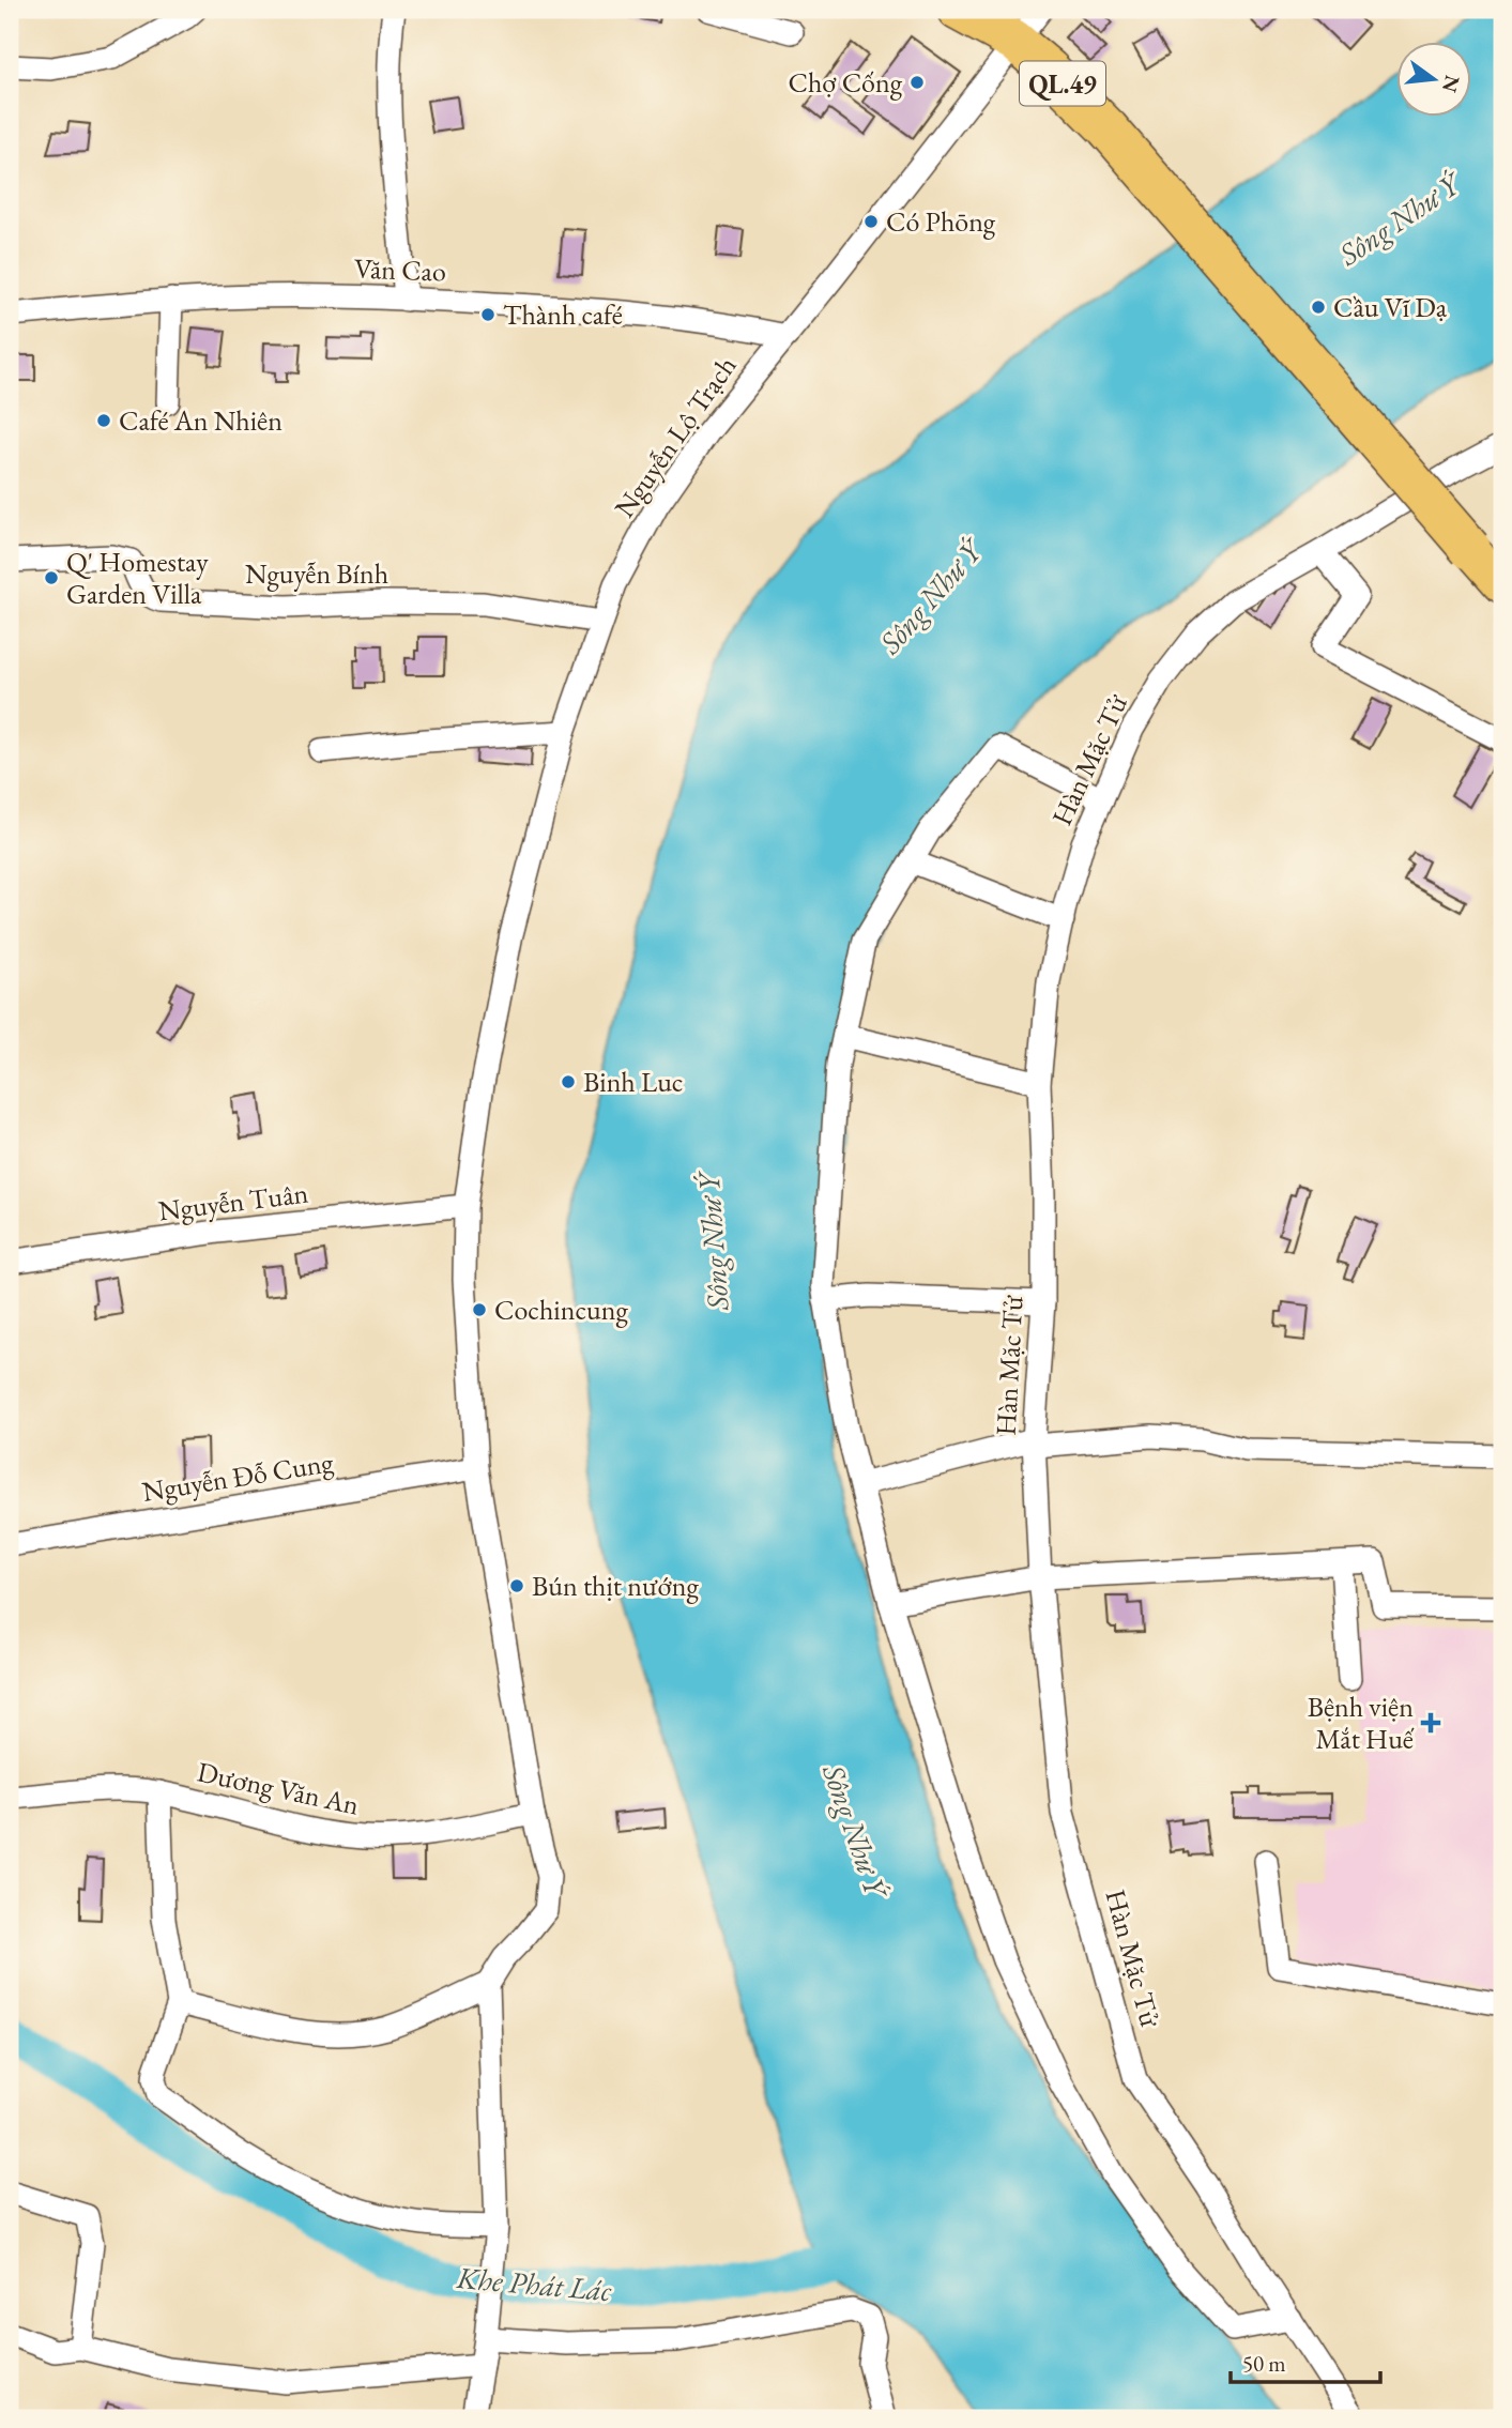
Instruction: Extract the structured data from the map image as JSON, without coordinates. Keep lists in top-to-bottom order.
{
  "streets": {
    "highway": ["QL.49"],
    "street": [
      "Văn Cao",
      "Nguyễn Lộ Trạch",
      "Nguyễn Bính",
      "Hàn Mặc Tử",
      "Nguyễn Tuân",
      "Nguyễn Đỗ Cung",
      "Dương Văn An"
    ]
  },
  "crossings": [
    ["QL.49", "Nguyễn Lộ Trạch"],
    ["Văn Cao", "Nguyễn Lộ Trạch"],
    ["Nguyễn Lộ Trạch", "Nguyễn Bính"],
    ["Nguyễn Lộ Trạch", "Nguyễn Tuân"],
    ["Nguyễn Lộ Trạch", "Nguyễn Đỗ Cung"],
    ["Nguyễn Lộ Trạch", "Dương Văn An"]
  ],
  "water": ["Sông Như Ý", "Khe Phát Lác"],
  "places": {
    "other": [
      "Chợ Cống",
      "Có Phōng",
      "Cầu Vĩ Dạ",
      "Thành café",
      "Café An Nhiên",
      "Q' Homestay Garden Villa",
      "Binh Luc",
      "Cochincung",
      "Bún thịt nướng"
    ],
    "health": ["Bệnh viện Mắt Huế"]
  },
  "scale_bar": "50 m",
  "north": "right"
}
